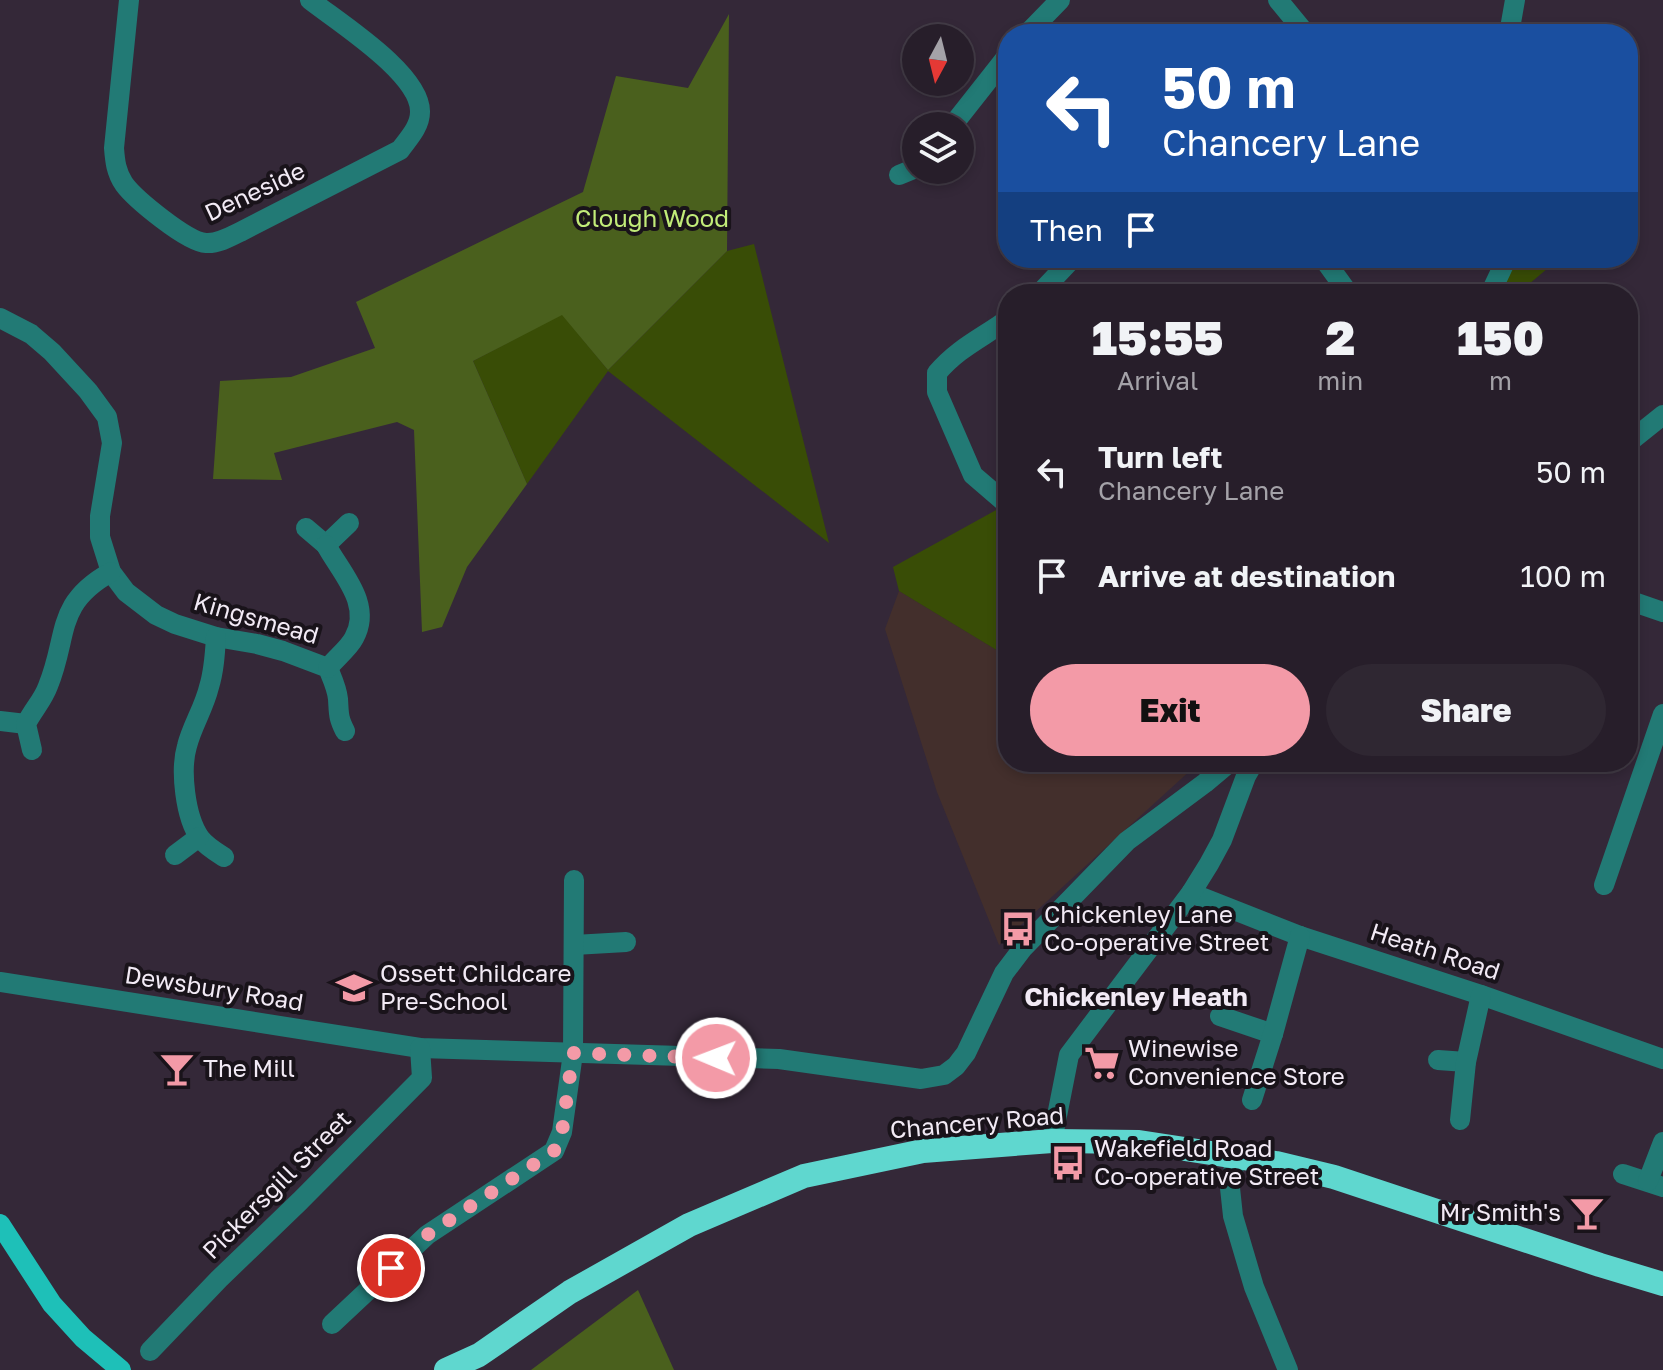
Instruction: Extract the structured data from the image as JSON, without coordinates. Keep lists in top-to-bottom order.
{
  "streets": {
    "highway": ["Chancery Road"],
    "street": [
      "Deneside",
      "Kingsmead",
      "Heath Road",
      "Dewsbury Road",
      "Pickersgill Street"
    ]
  },
  "crossings": [
    ["Dewsbury Road", "Pickersgill Street"]
  ],
  "districts": ["Chickenley Heath"],
  "parks": ["Clough Wood"],
  "places": {
    "bus stop": ["Chickenley Lane Co-operative Street", "Wakefield Road Co-operative Street"],
    "school or university": ["Ossett Childcare Pre-School"],
    "supermarket": ["Winewise Convenience Store"],
    "bar": ["The Mill", "Mr Smith's"]
  },
  "north": "bottom",
  "page": {
    "turn": ["50 m", "Chancery Lane"],
    "then": "Then",
    "eta": [
      "15:55",
      "Arrival",
      "2",
      "min",
      "150",
      "m"
    ],
    "list": [
      {
        "name": "Turn left",
        "note": "Chancery Lane",
        "value": "50 m"
      },
      {
        "name": "Arrive at destination",
        "value": "100 m"
      }
    ],
    "buttons": ["Exit", "Share"]
  }
}
